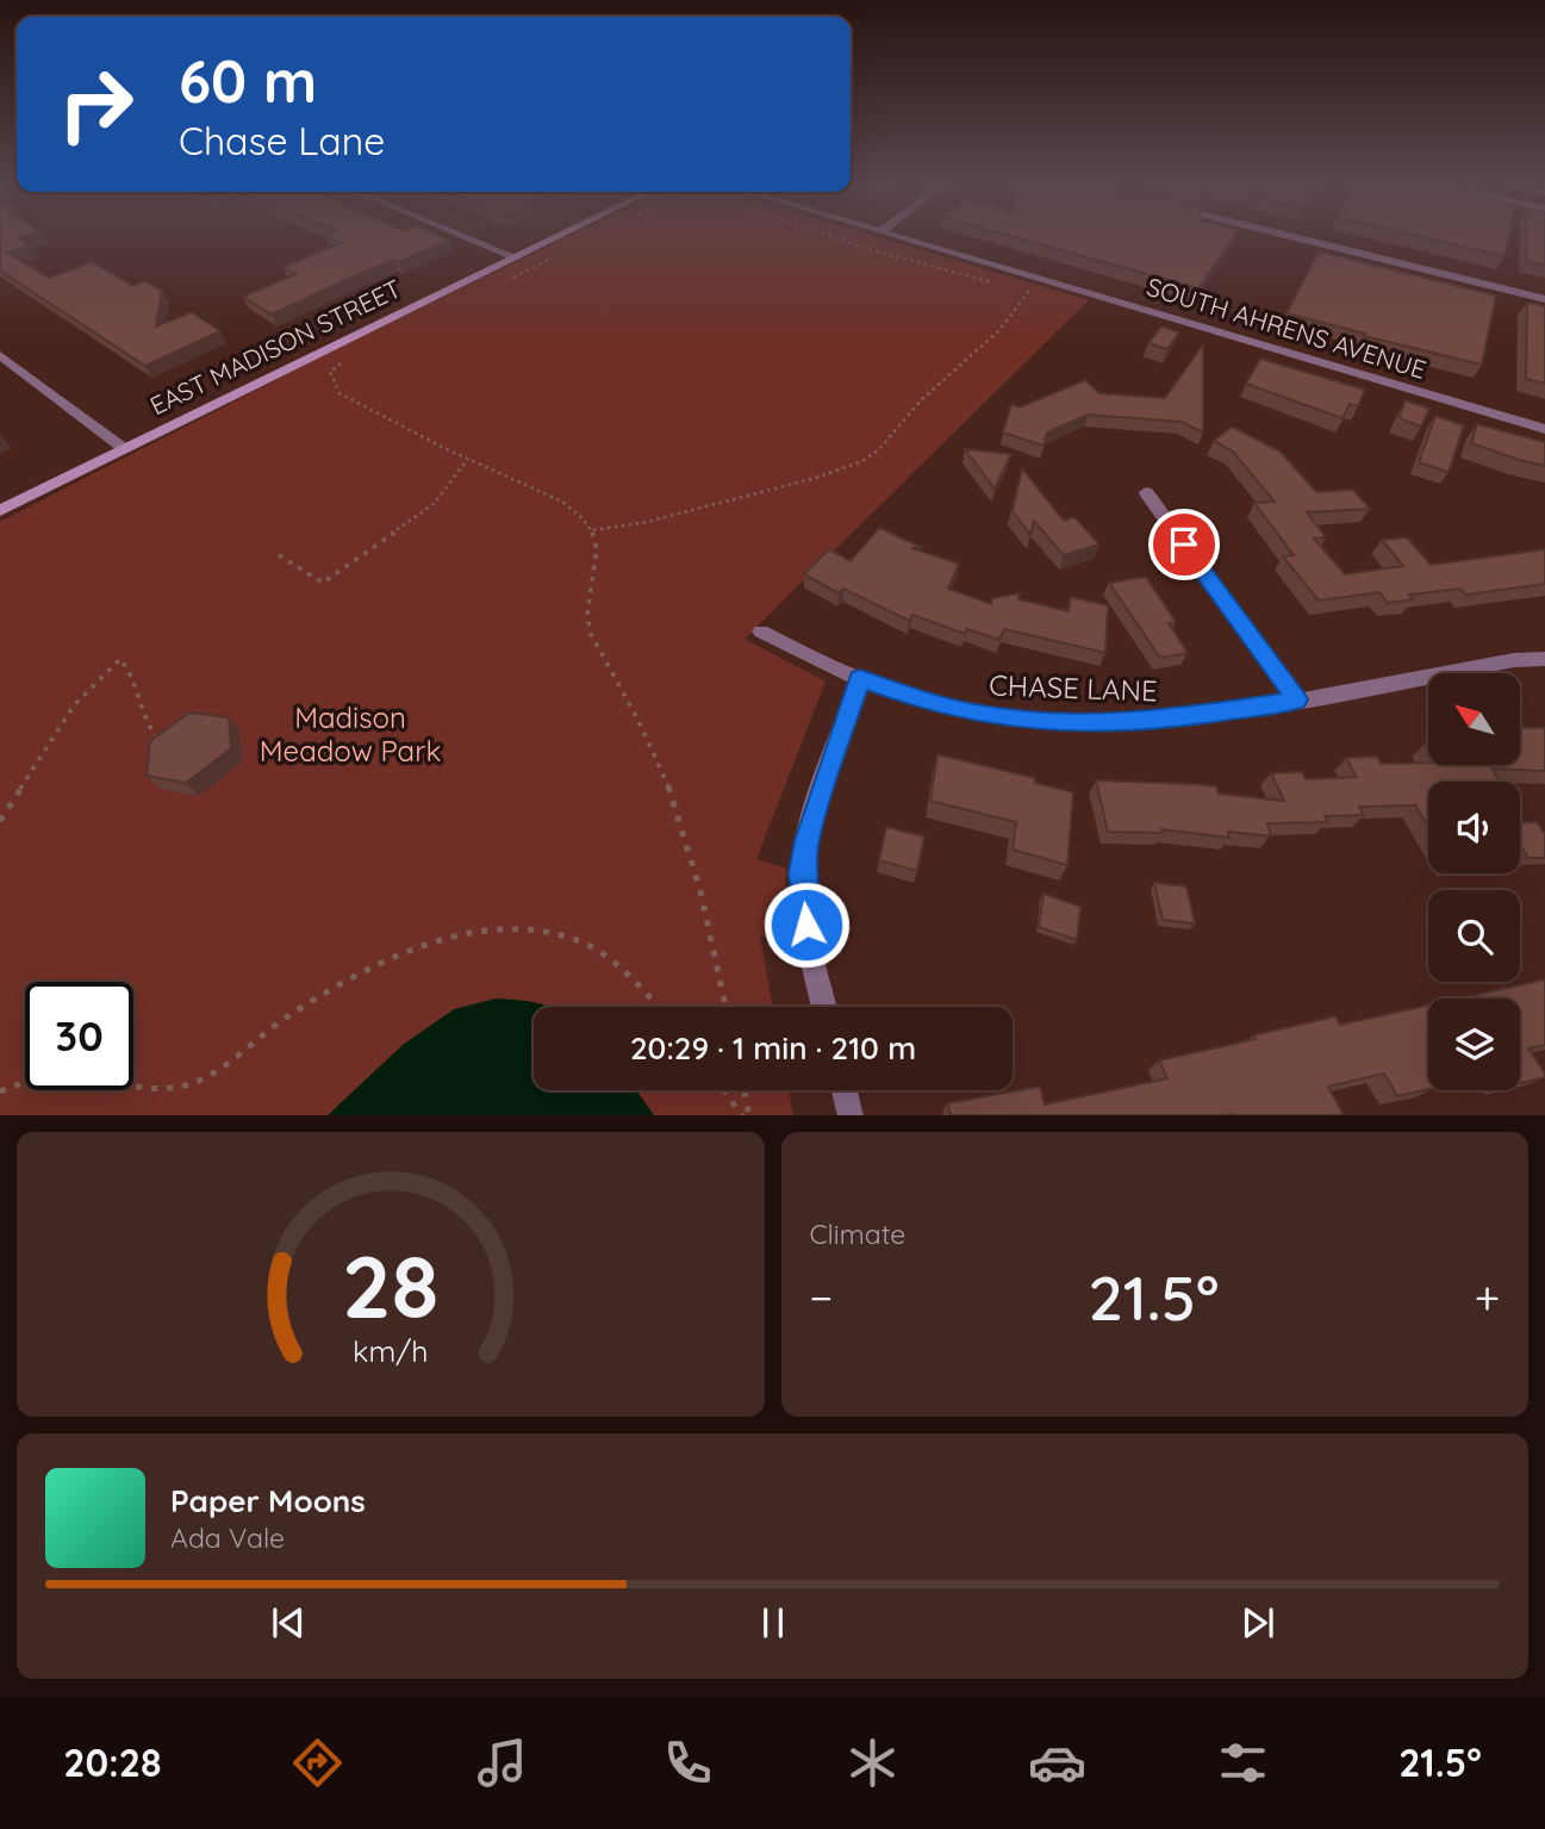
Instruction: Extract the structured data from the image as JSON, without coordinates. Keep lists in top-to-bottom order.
{
  "streets": {
    "street": ["SOUTH AHRENS AVENUE", "EAST MADISON STREET", "CHASE LANE"]
  },
  "parks": ["Madison Meadow Park"],
  "north": "top left",
  "page": {
    "turn": ["60 m", "Chase Lane"],
    "limit": "30",
    "trip": "20:29 · 1 min · 210 m",
    "tile": "Climate",
    "heat": ["−", "21.5°", "+"],
    "song": ["Paper Moons", "Ada Vale"],
    "tabs": ["20:28", "21.5°"],
    "gauge": ["28", "km/h"]
  }
}
